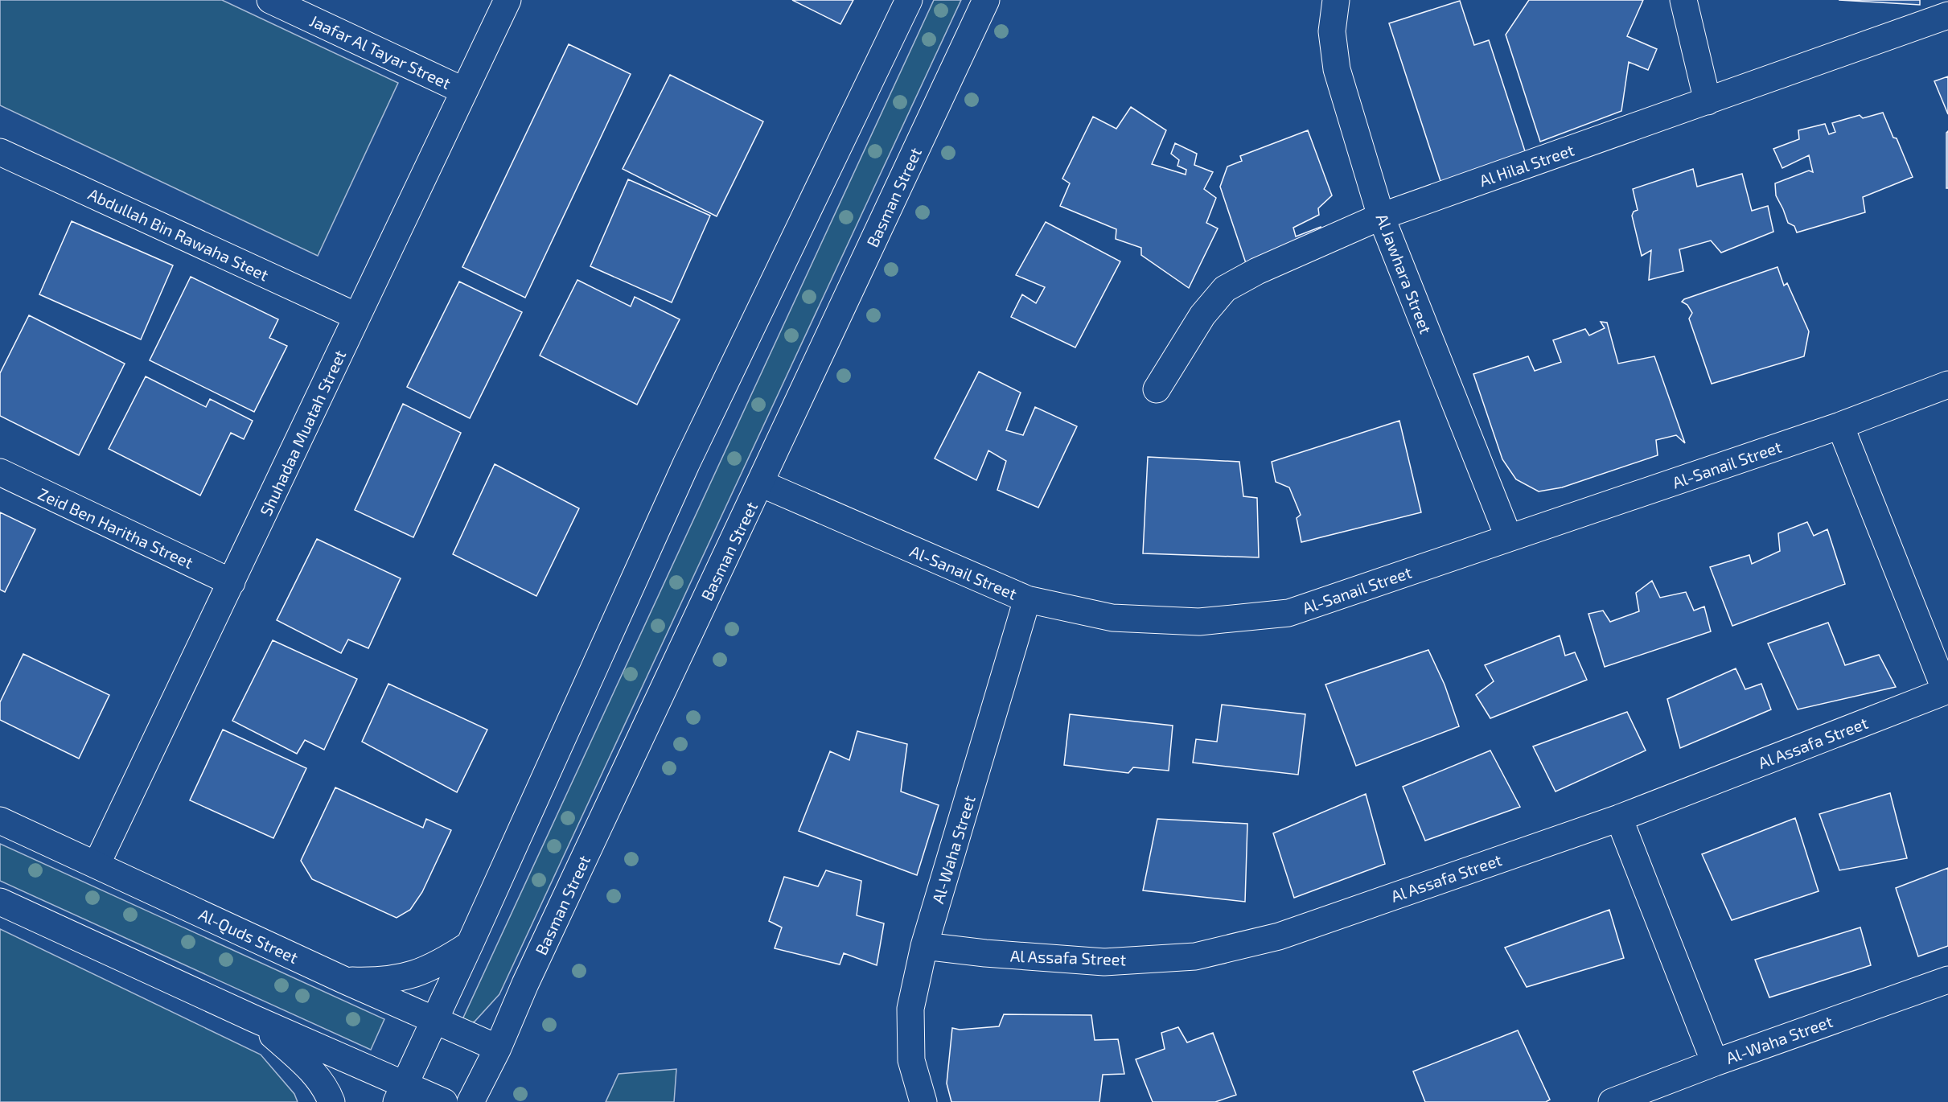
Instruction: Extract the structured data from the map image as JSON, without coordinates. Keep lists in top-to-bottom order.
{
  "streets": {
    "street": [
      "Jaafar Al Tayar Street",
      "Al Hilal Street",
      "Basman Street",
      "Abdullah Bin Rawaha Steet",
      "Al Jawhara Street",
      "Shuhadaa Muatah Street",
      "Al-Sanail Street",
      "Zeid Ben Haritha Street",
      "Al Assafa Street",
      "Al-Waha Street",
      "Al-Quds Street"
    ]
  },
  "crossings": [
    ["Jaafar Al Tayar Street", "Shuhadaa Muatah Street"],
    ["Al Hilal Street", "Al Jawhara Street"],
    ["Basman Street", "Al-Sanail Street"],
    ["Basman Street", "Al-Quds Street"],
    ["Abdullah Bin Rawaha Steet", "Shuhadaa Muatah Street"],
    ["Al Jawhara Street", "Al-Sanail Street"],
    ["Shuhadaa Muatah Street", "Zeid Ben Haritha Street"],
    ["Shuhadaa Muatah Street", "Al-Quds Street"],
    ["Al-Sanail Street", "Al-Waha Street"],
    ["Al Assafa Street", "Al-Waha Street"]
  ]
}
